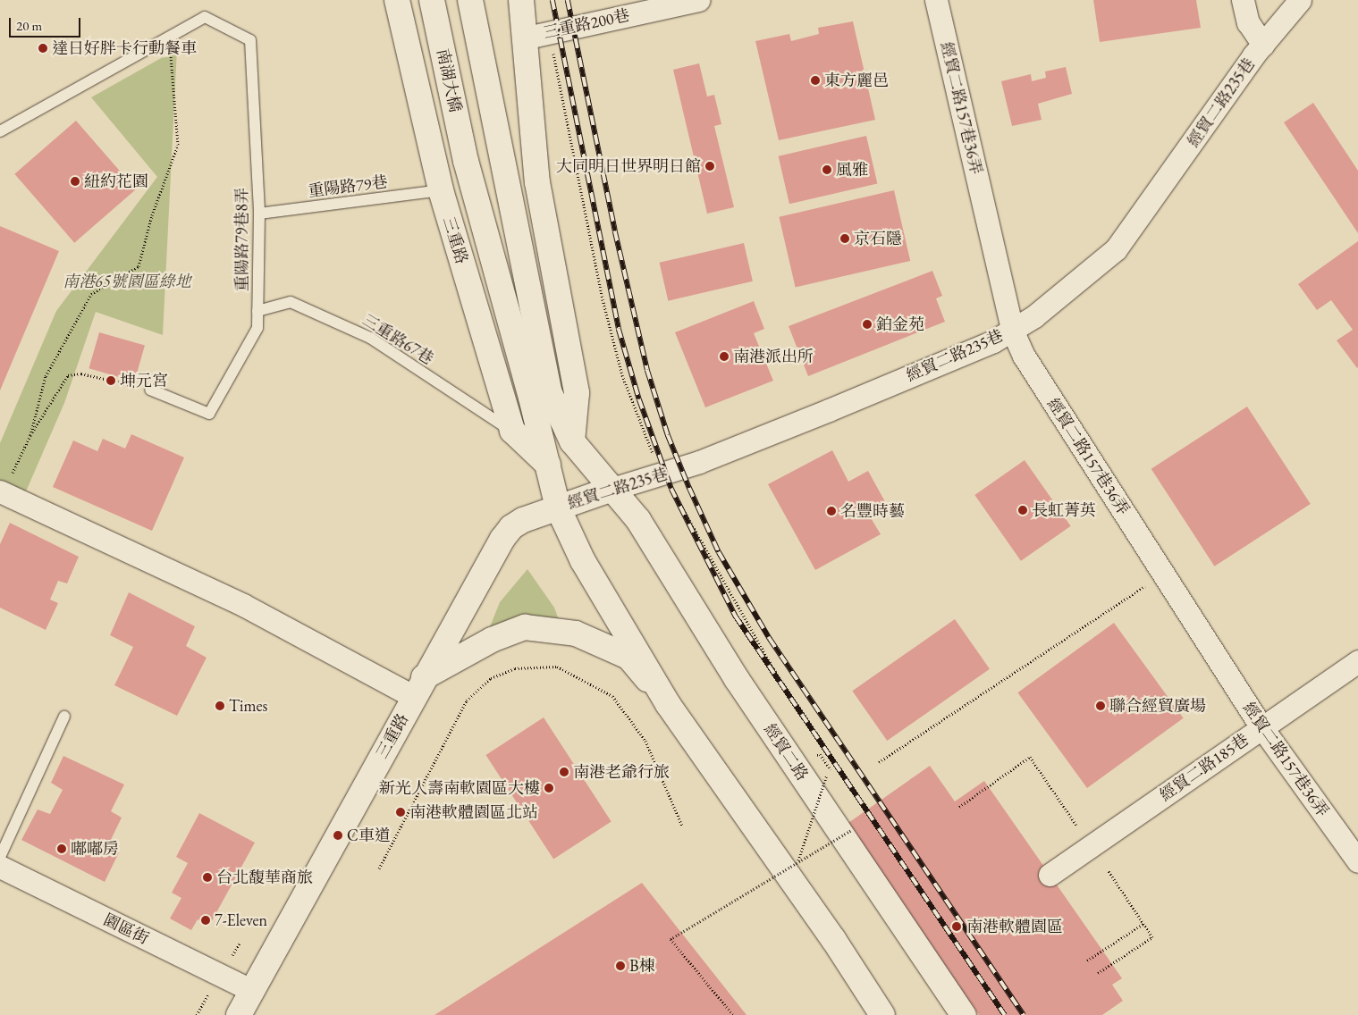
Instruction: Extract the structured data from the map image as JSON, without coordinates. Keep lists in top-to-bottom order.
{
  "streets": {
    "main road": [
      "南湖大橋",
      "經貿二路235巷",
      "三重路",
      "經貿二路"
    ],
    "street": [
      "三重路200巷",
      "經貿二路157巷36弄",
      "經貿二路185巷",
      "園區街"
    ],
    "lane": ["重陽路79巷", "重陽路79巷8弄", "三重路67巷"]
  },
  "crossings": [
    ["南湖大橋", "經貿二路235巷"],
    ["南湖大橋", "三重路"],
    ["經貿二路235巷", "經貿二路157巷36弄"],
    ["經貿二路235巷", "三重路"],
    ["經貿二路235巷", "經貿二路"],
    ["經貿二路157巷36弄", "經貿二路185巷"],
    ["重陽路79巷", "重陽路79巷8弄"],
    ["重陽路79巷", "三重路"],
    ["重陽路79巷8弄", "三重路67巷"],
    ["三重路", "三重路67巷"],
    ["三重路", "園區街"]
  ],
  "parks": ["南港65號園區綠地"],
  "places": [
    "達日好胖卡行動餐車",
    "東方麗邑",
    "大同明日世界明日館",
    "風雅",
    "紐約花園",
    "京石隱",
    "鉑金苑",
    "南港派出所",
    "坤元宮",
    "長虹菁英",
    "名豐時藝",
    "Times",
    "聯合經貿廣場",
    "南港老爺行旅",
    "新光人壽南軟園區大樓",
    "南港軟體園區北站",
    "C車道",
    "嘟嘟房",
    "台北馥華商旅",
    "7-Eleven",
    "南港軟體園區",
    "B棟"
  ],
  "scale_bar": "20 m"
}
